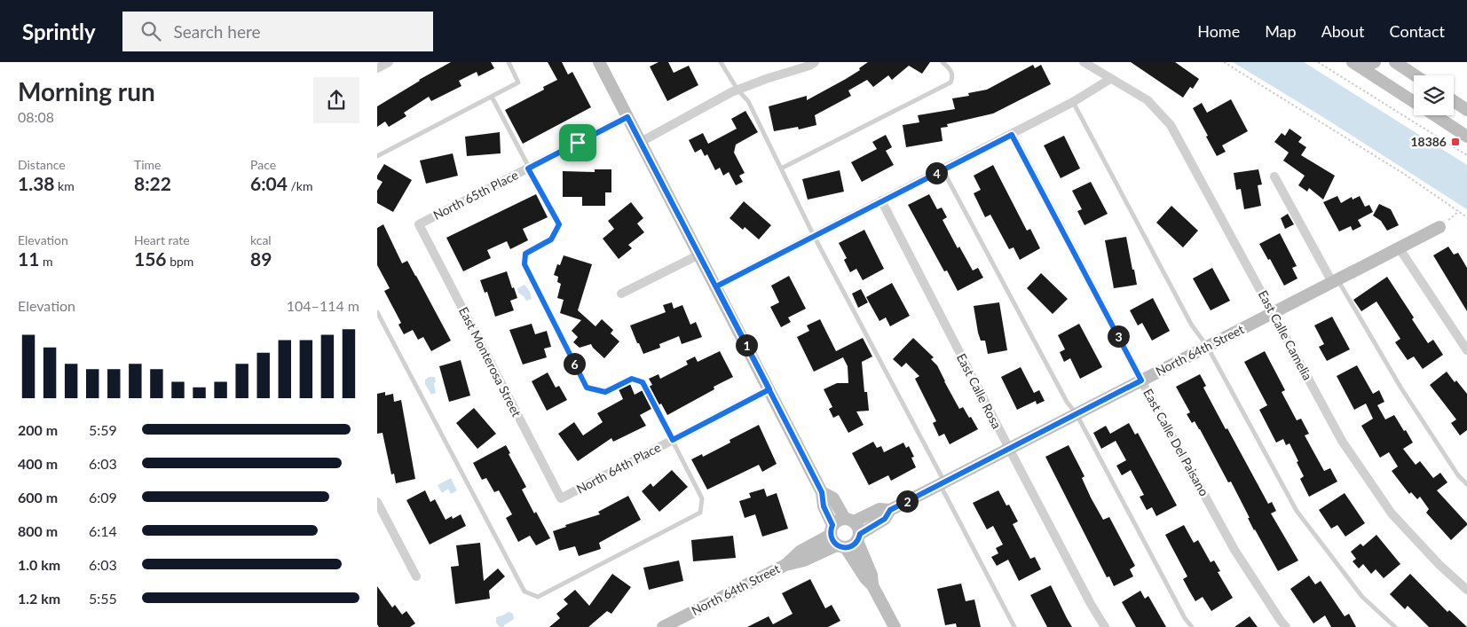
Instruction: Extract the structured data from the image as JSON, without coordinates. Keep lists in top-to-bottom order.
{
  "streets": {
    "street": [
      "North 65th Place",
      "East Calle Camelia",
      "North 64th Street",
      "East Monterosa Street",
      "East Calle Rosa",
      "East Calle Del Paisano",
      "North 64th Place"
    ]
  },
  "crossings": [
    ["North 65th Place", "East Monterosa Street"],
    ["East Calle Camelia", "North 64th Street"],
    ["North 64th Street", "East Calle Rosa"],
    ["North 64th Street", "East Calle Del Paisano"],
    ["East Monterosa Street", "North 64th Place"]
  ],
  "places": {
    "transit": ["18386"]
  },
  "page": {
    "header": "Sprintly",
    "search": "Search here",
    "nav": [
      "Home",
      "Map",
      "About",
      "Contact"
    ],
    "heading": ["Morning run", "08:08"],
    "stats": [
      ["Distance", "1.38 km"],
      ["Time", "8:22"],
      ["Pace", "6:04 /km"],
      ["Elevation", "11 m"],
      ["Heart rate", "156 bpm"],
      ["kcal", "89"]
    ],
    "pins": [
      "4",
      "3",
      "1",
      "6",
      "2"
    ],
    "chart": ["Elevation", "104–114 m"],
    "list": [
      {
        "name": "200 m",
        "note": "5:59"
      },
      {
        "name": "400 m",
        "note": "6:03"
      },
      {
        "name": "600 m",
        "note": "6:09"
      },
      {
        "name": "800 m",
        "note": "6:14"
      },
      {
        "name": "1.0 km",
        "note": "6:03"
      },
      {
        "name": "1.2 km",
        "note": "5:55"
      }
    ]
  }
}
